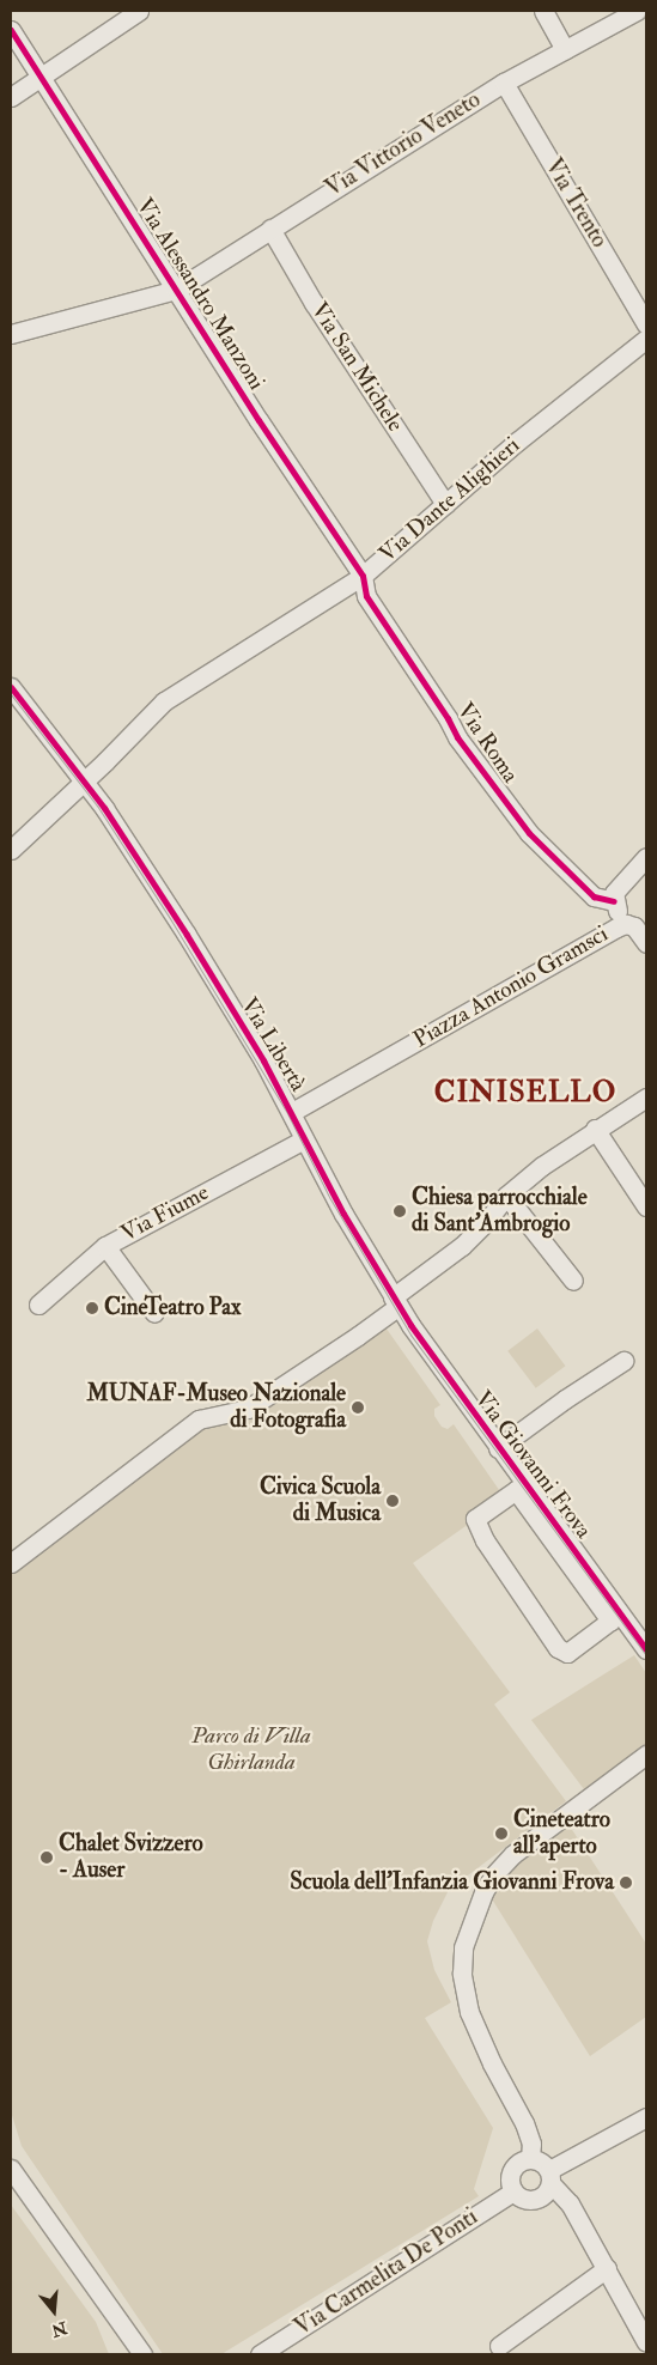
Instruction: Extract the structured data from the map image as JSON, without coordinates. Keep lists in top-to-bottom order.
{
  "streets": {
    "street": [
      "Via Vittorio Veneto",
      "Via Trento",
      "Via Alessandro Manzoni",
      "Via San Michele",
      "Via Dante Alighieri",
      "Via Roma",
      "Piazza Antonio Gramsci",
      "Via Libertà",
      "Via Fiume",
      "Via Giovanni Frova",
      "Via Carmelita De Ponti"
    ]
  },
  "crossings": [
    ["Via Vittorio Veneto", "Via Trento"],
    ["Via Vittorio Veneto", "Via Alessandro Manzoni"],
    ["Via Vittorio Veneto", "Via San Michele"],
    ["Via Alessandro Manzoni", "Via Dante Alighieri"],
    ["Via Alessandro Manzoni", "Via Roma"],
    ["Via San Michele", "Via Dante Alighieri"],
    ["Via Dante Alighieri", "Via Roma"],
    ["Via Dante Alighieri", "Via Libertà"],
    ["Piazza Antonio Gramsci", "Via Libertà"],
    ["Via Libertà", "Via Fiume"],
    ["Via Libertà", "Via Giovanni Frova"]
  ],
  "districts": ["CINISELLO"],
  "parks": ["Parco di Villa Ghirlanda"],
  "places": [
    "Chiesa parrocchiale di Sant'Ambrogio",
    "CineTeatro Pax",
    "MUNAF-Museo Nazionale di Fotografia",
    "Civica Scuola di Musica",
    "Cineteatro all'aperto",
    "Chalet Svizzero - Auser",
    "Scuola dell'Infanzia Giovanni Frova"
  ],
  "north": "bottom"
}
